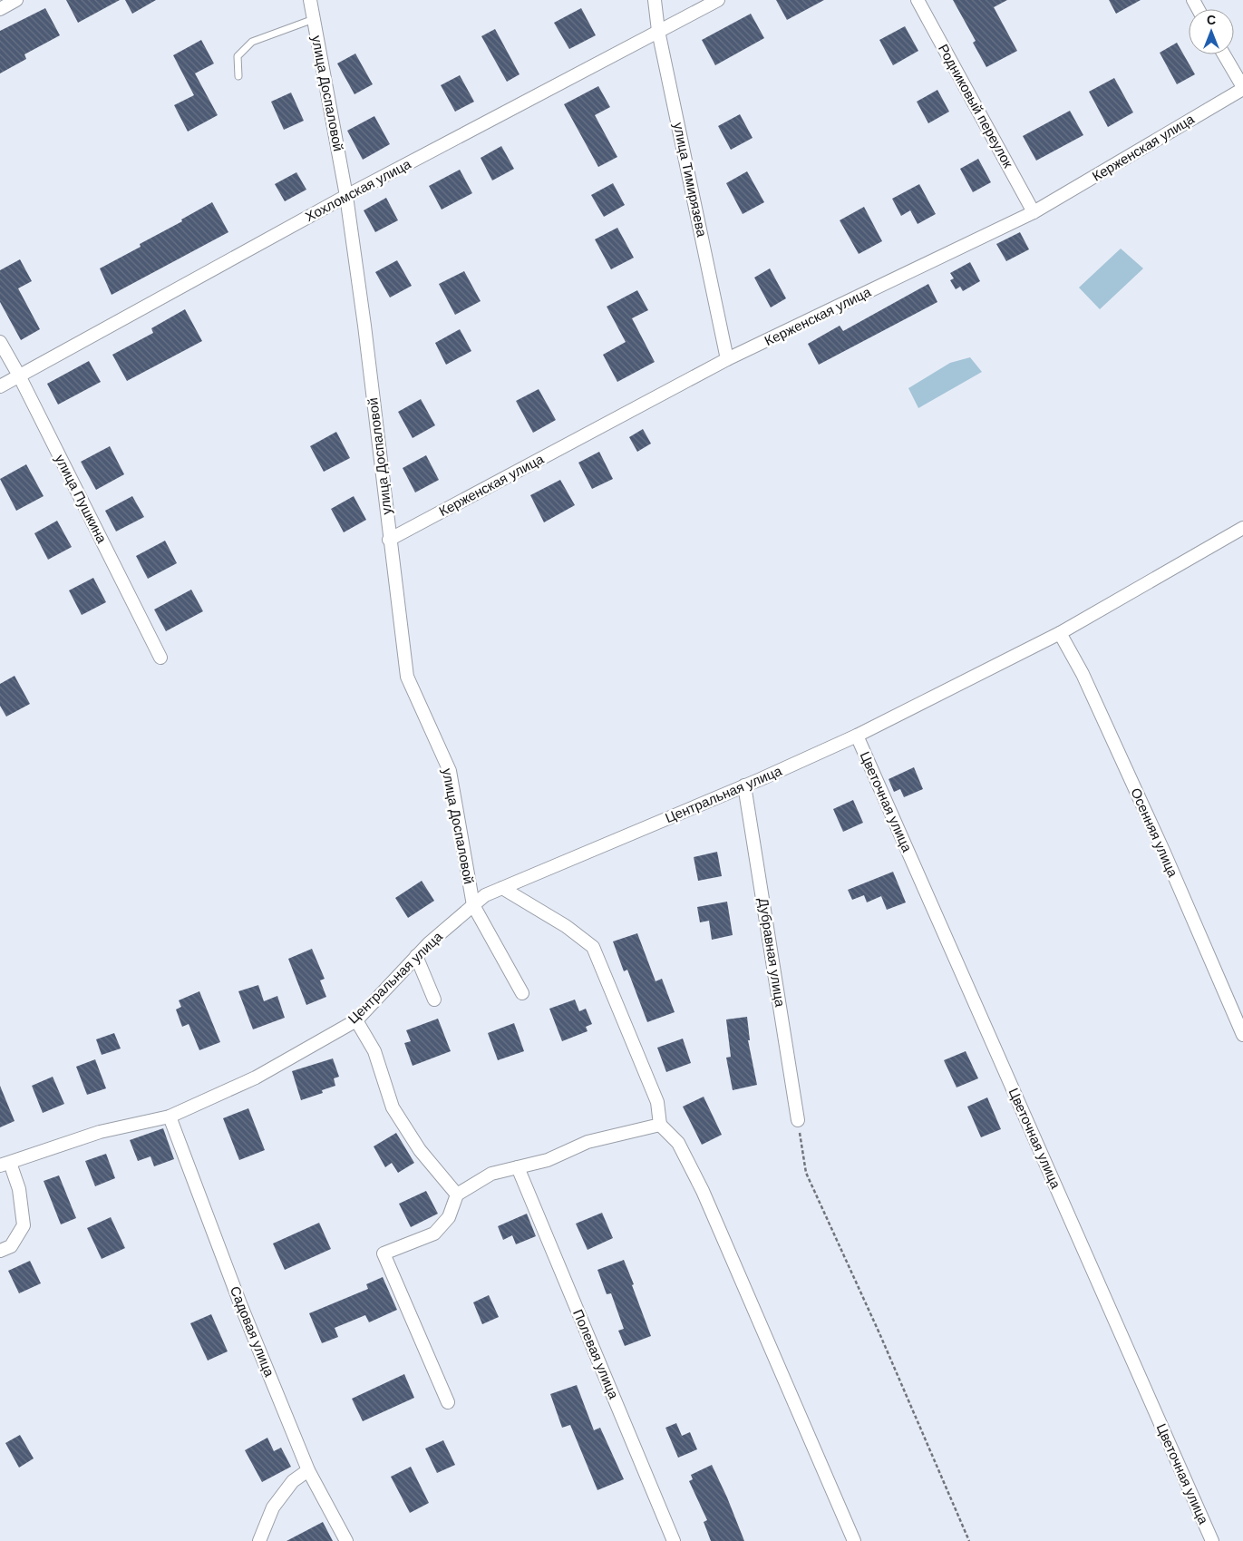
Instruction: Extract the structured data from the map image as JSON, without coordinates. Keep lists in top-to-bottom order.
{
  "streets": {
    "street": [
      "улица Доспаловой",
      "Родниковый переулок",
      "Керженская улица",
      "улица Тимирязева",
      "Хохломская улица",
      "улица Пушкина",
      "Центральная улица",
      "Цветочная улица",
      "Осенняя улица",
      "Дубравная улица",
      "Садовая улица",
      "Полевая улица"
    ]
  },
  "crossings": [
    ["улица Доспаловой", "Керженская улица"],
    ["улица Доспаловой", "Хохломская улица"],
    ["улица Доспаловой", "Центральная улица"],
    ["Родниковый переулок", "Керженская улица"],
    ["Керженская улица", "улица Тимирязева"],
    ["улица Тимирязева", "Хохломская улица"],
    ["Хохломская улица", "улица Пушкина"],
    ["Центральная улица", "Цветочная улица"],
    ["Центральная улица", "Осенняя улица"],
    ["Центральная улица", "Дубравная улица"],
    ["Центральная улица", "Садовая улица"]
  ],
  "north": "top"
}
